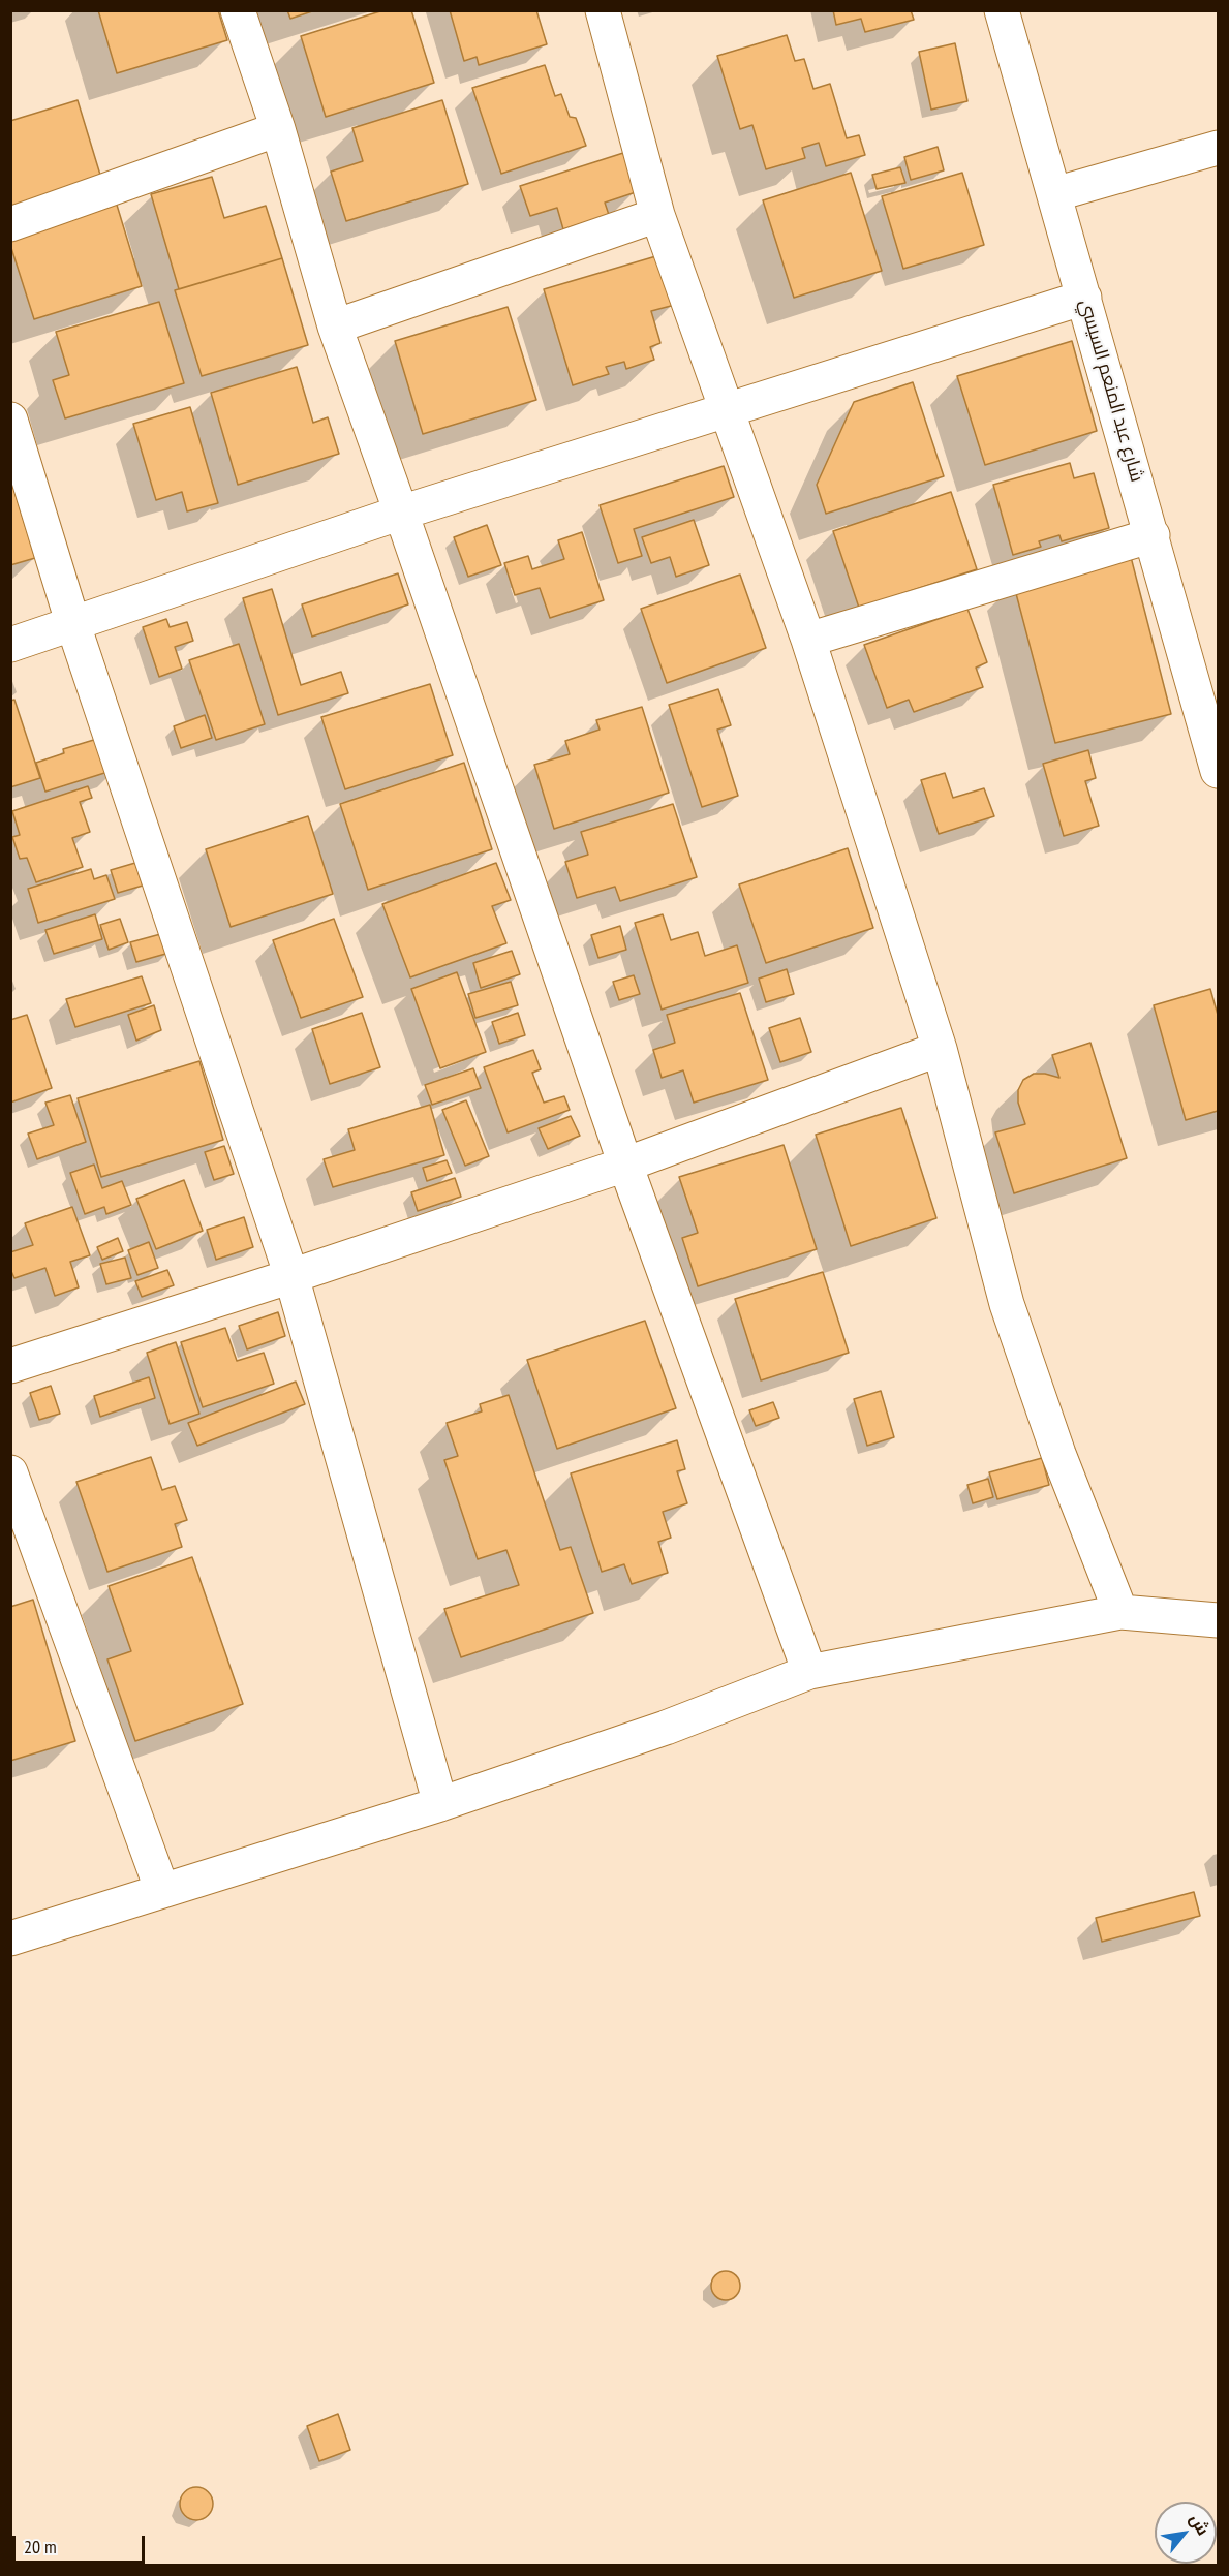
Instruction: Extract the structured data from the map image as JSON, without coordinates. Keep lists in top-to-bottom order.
{
  "streets": {
    "street": ["شارع عبد المنعم السيسي"]
  },
  "scale_bar": "20 m",
  "north": "top right"
}
